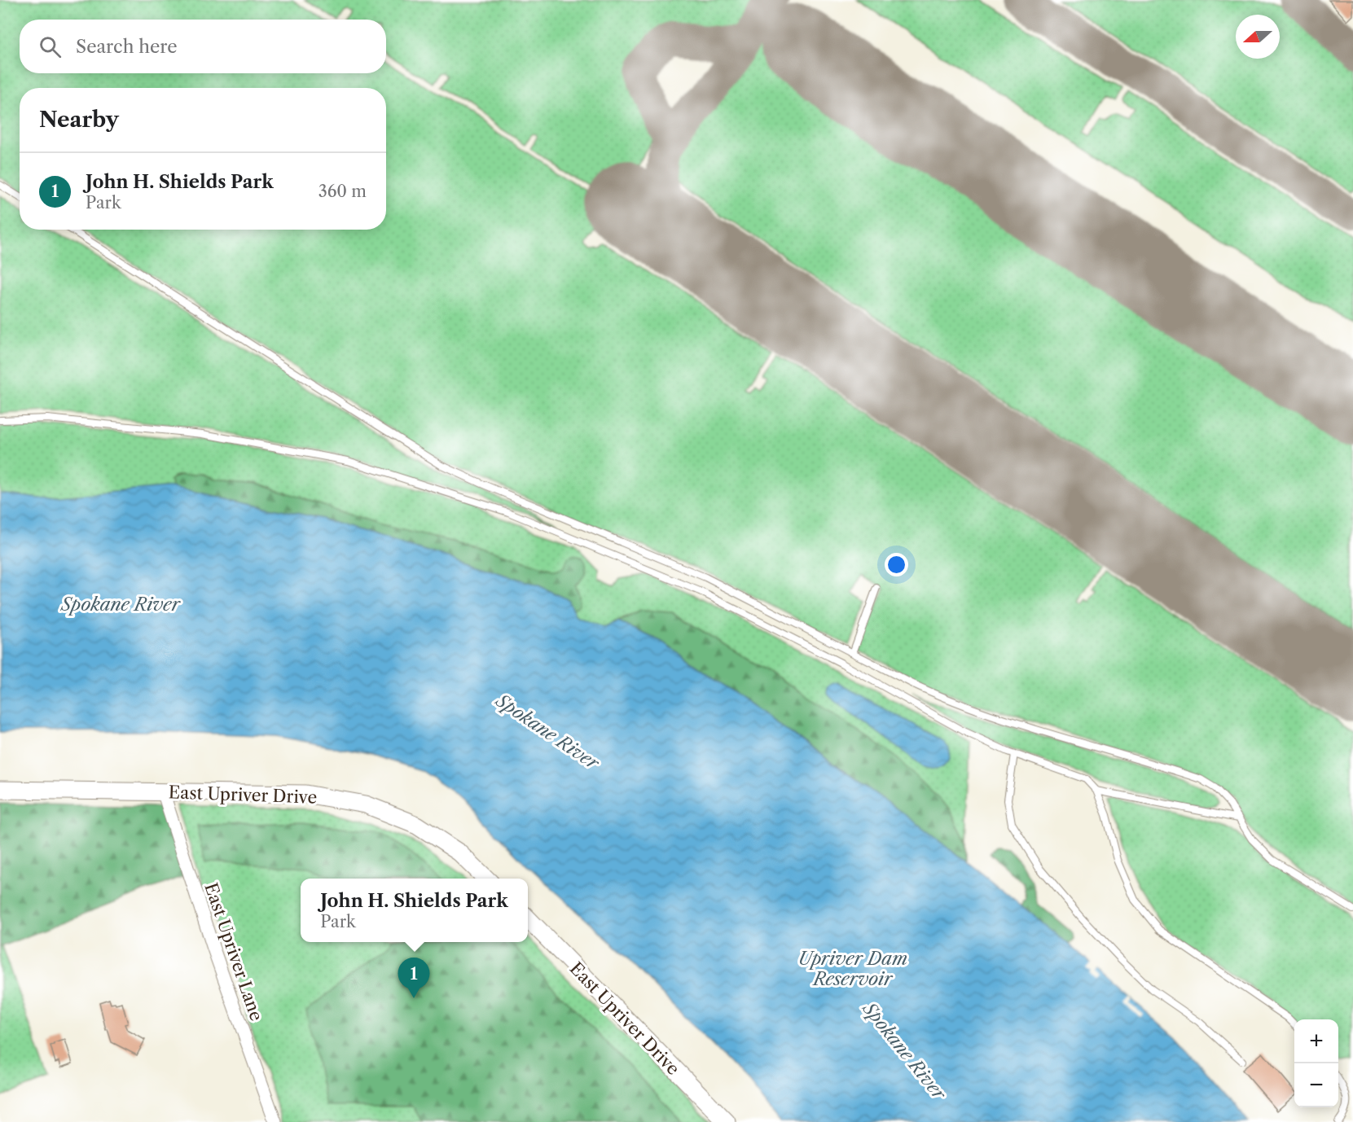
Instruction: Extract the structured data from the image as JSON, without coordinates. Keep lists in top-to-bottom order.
{
  "streets": {
    "main road": ["East Upriver Drive"],
    "street": ["East Upriver Lane"]
  },
  "crossings": [
    ["East Upriver Drive", "East Upriver Lane"]
  ],
  "water": ["Spokane River", "Upriver Dam Reservoir"],
  "north": "left",
  "page": {
    "search": "Search here",
    "heading": "Nearby",
    "list": [
      {
        "mark": "1",
        "name": "John H. Shields Park",
        "note": "Park",
        "value": "360 m"
      }
    ],
    "popup": ["John H. Shields Park", "Park"],
    "pins": "1",
    "map_buttons": ["+", "−"]
  }
}
